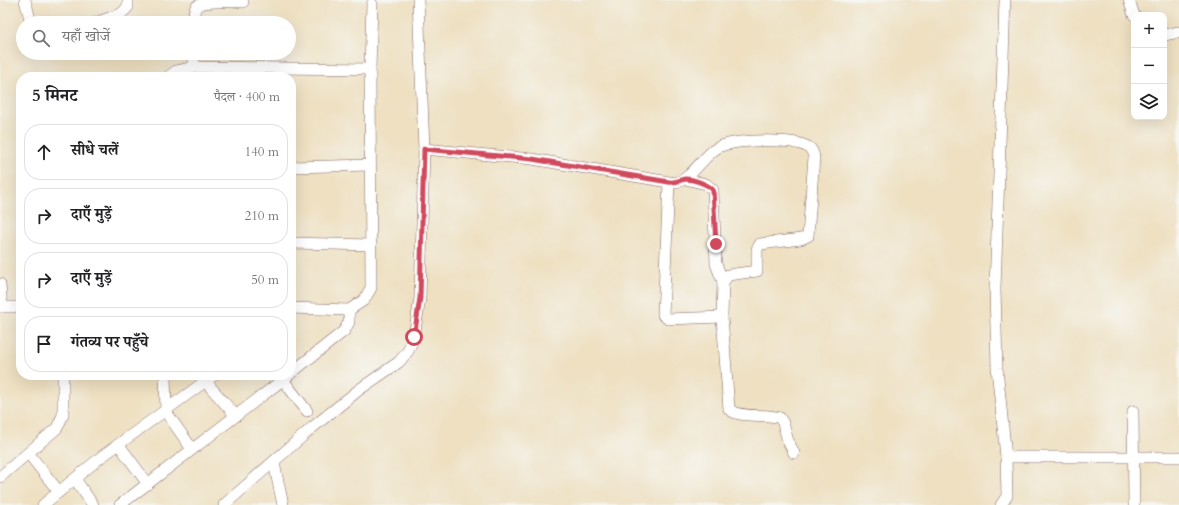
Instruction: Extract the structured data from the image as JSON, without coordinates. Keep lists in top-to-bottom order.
{
  "page": {
    "map_buttons": ["+", "−"],
    "search": "यहाँ खोजें",
    "heading": ["5 मिनट", "पैदल · 400 m"],
    "list": [
      ["सीधे चलें", "140 m"],
      ["दाएँ मुड़ें", "210 m"],
      ["दाएँ मुड़ें", "50 m"],
      "गंतव्य पर पहुँचे"
    ]
  }
}
